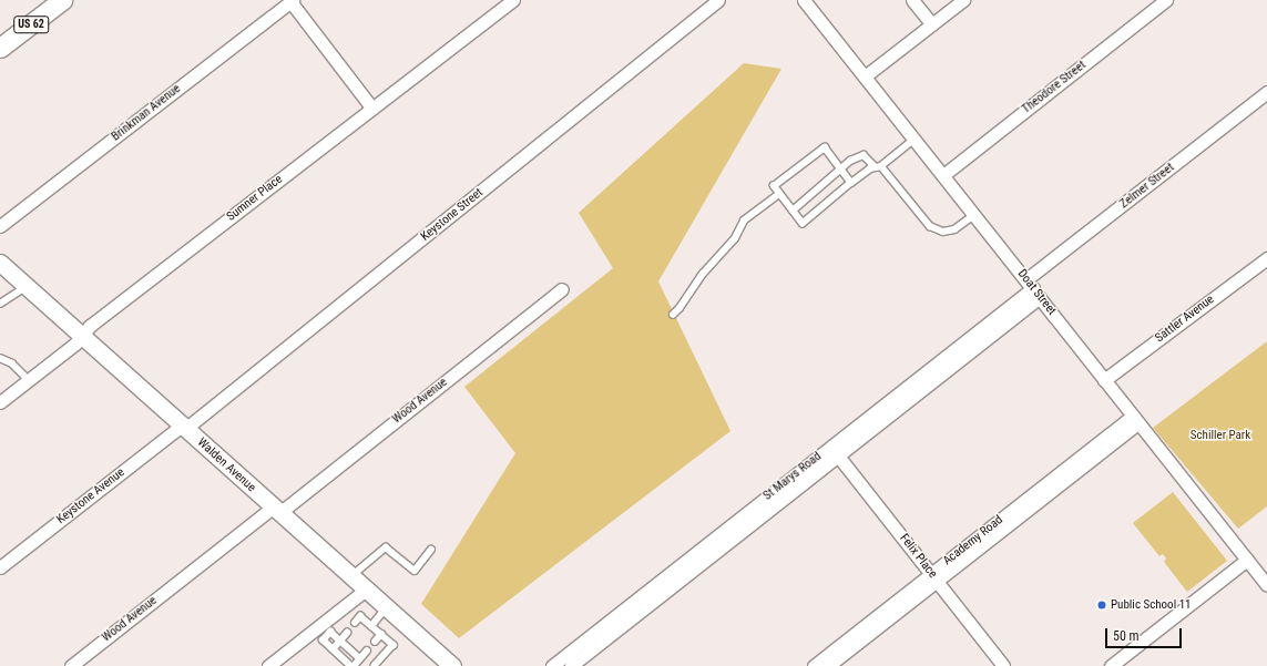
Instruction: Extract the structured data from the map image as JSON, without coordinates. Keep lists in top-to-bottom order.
{
  "streets": {
    "main road": ["US 62", "Walden Avenue"],
    "street": [
      "Theodore Street",
      "Brinkman Avenue",
      "Zelmer Street",
      "Sumner Place",
      "Keystone Street",
      "Doat Street",
      "Sattler Avenue",
      "Wood Avenue",
      "St Marys Road",
      "Keystone Avenue",
      "Academy Road",
      "Felix Place"
    ]
  },
  "crossings": [
    ["Theodore Street", "Doat Street"],
    ["Zelmer Street", "Doat Street"],
    ["Zelmer Street", "St Marys Road"],
    ["Sumner Place", "Walden Avenue"],
    ["Keystone Street", "Walden Avenue"],
    ["Keystone Street", "Keystone Avenue"],
    ["Doat Street", "Sattler Avenue"],
    ["Doat Street", "St Marys Road"],
    ["Doat Street", "Academy Road"],
    ["Wood Avenue", "Walden Avenue"],
    ["Walden Avenue", "Keystone Avenue"],
    ["St Marys Road", "Felix Place"],
    ["Academy Road", "Felix Place"]
  ],
  "parks": ["Schiller Park"],
  "places": ["Public School 11"],
  "scale_bar": "50 m"
}
